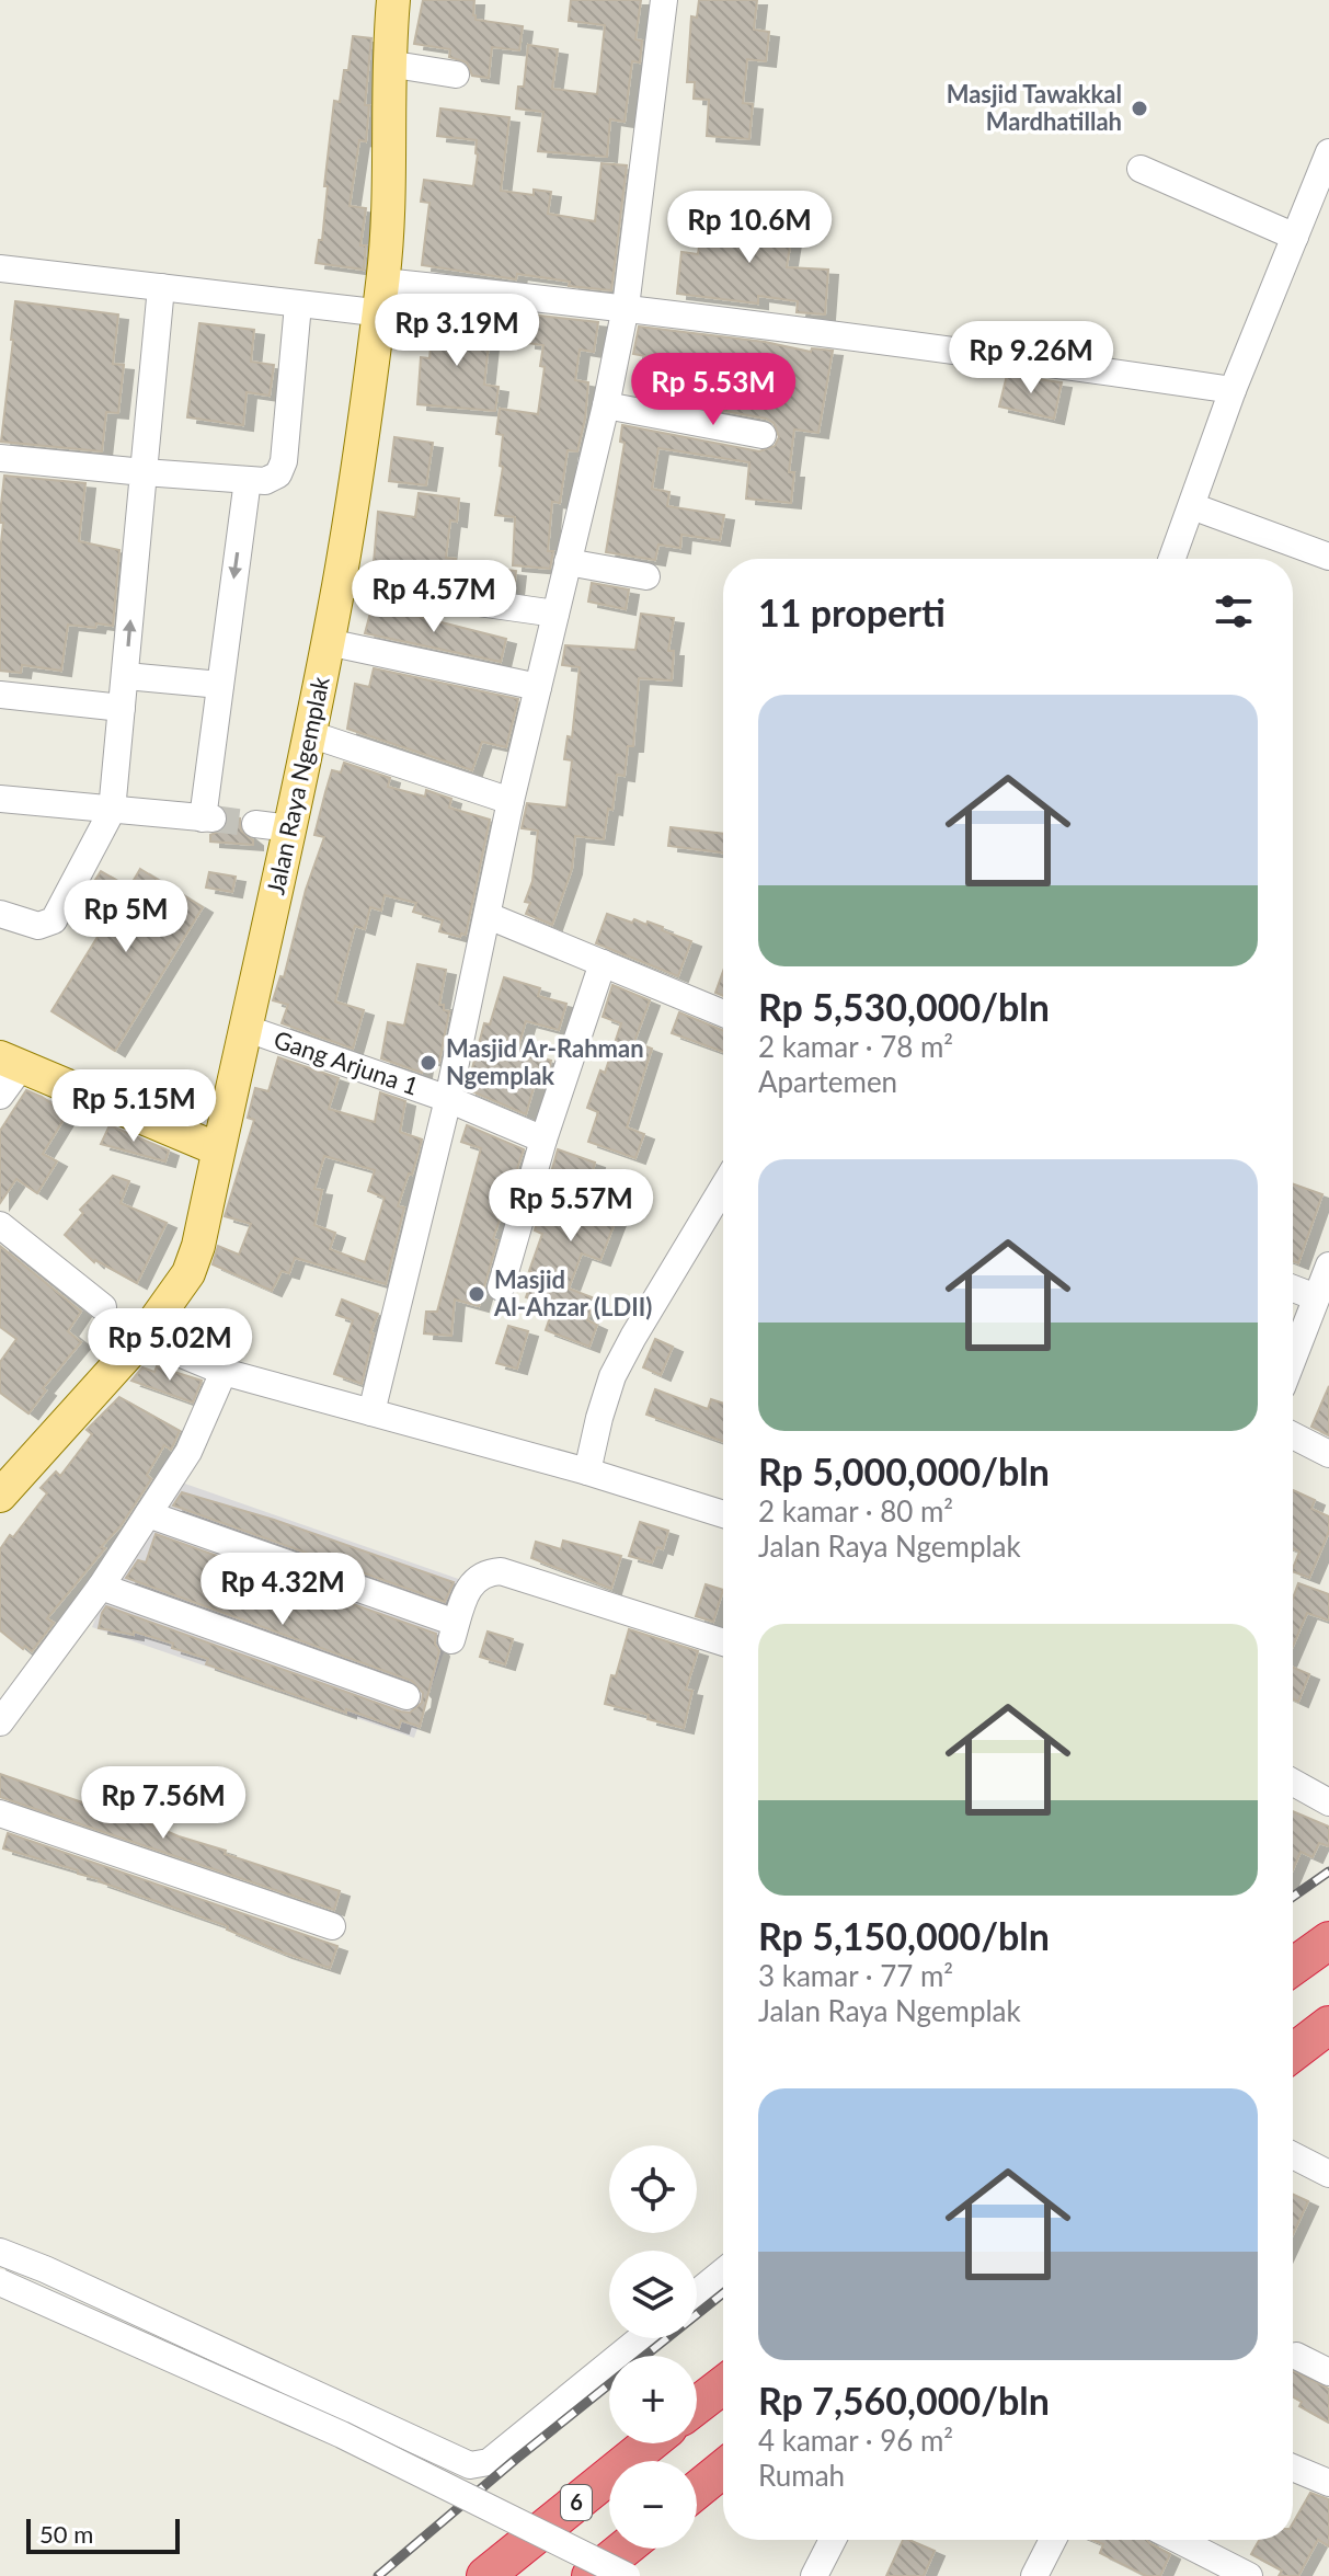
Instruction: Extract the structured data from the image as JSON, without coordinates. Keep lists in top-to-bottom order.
{
  "streets": {
    "highway": ["6"],
    "main road": ["Jalan Raya Ngemplak"],
    "street": ["Gang Arjuna 1"]
  },
  "crossings": [
    ["Jalan Raya Ngemplak", "Gang Arjuna 1"]
  ],
  "places": ["Masjid Tawakkal Mardhatillah", "Masjid Ar-Rahman Ngemplak", "Masjid Al-Ahzar (LDII)"],
  "scale_bar": "50 m",
  "page": {
    "price": [
      "Rp 10.6M",
      "Rp 3.19M",
      "Rp 9.26M",
      "Rp 5.53M",
      "Rp 4.57M",
      "Rp 5M",
      "Rp 5.15M",
      "Rp 5.57M",
      "Rp 5.02M",
      "Rp 4.32M",
      "Rp 7.56M"
    ],
    "heading": "11 properti",
    "list": [
      {
        "name": "Rp 5,530,000/bln",
        "note": "2 kamar · 78 m² · Apartemen"
      },
      {
        "name": "Rp 5,000,000/bln",
        "note": "2 kamar · 80 m² · Jalan Raya Ngemplak"
      },
      {
        "name": "Rp 5,150,000/bln",
        "note": "3 kamar · 77 m² · Jalan Raya Ngemplak"
      },
      {
        "name": "Rp 7,560,000/bln",
        "note": "4 kamar · 96 m² · Rumah"
      }
    ],
    "map_buttons": ["+", "−"],
    "scale": "50 m"
  }
}
